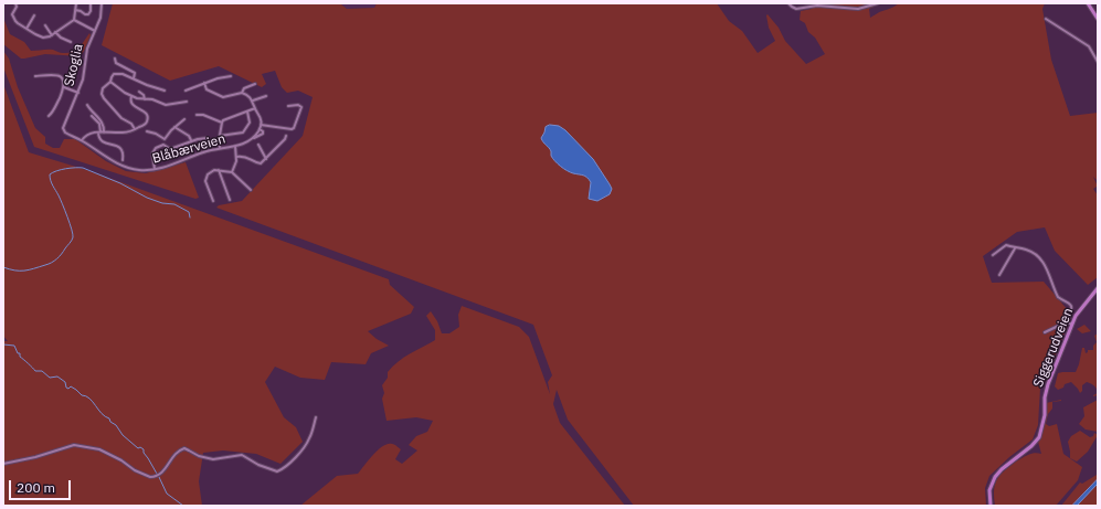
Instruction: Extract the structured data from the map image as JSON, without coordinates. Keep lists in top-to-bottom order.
{
  "streets": {
    "main road": ["Siggerudveien"],
    "street": ["Skoglia", "Blåbærveien"]
  },
  "crossings": [
    ["Skoglia", "Blåbærveien"]
  ],
  "scale_bar": "200 m"
}
